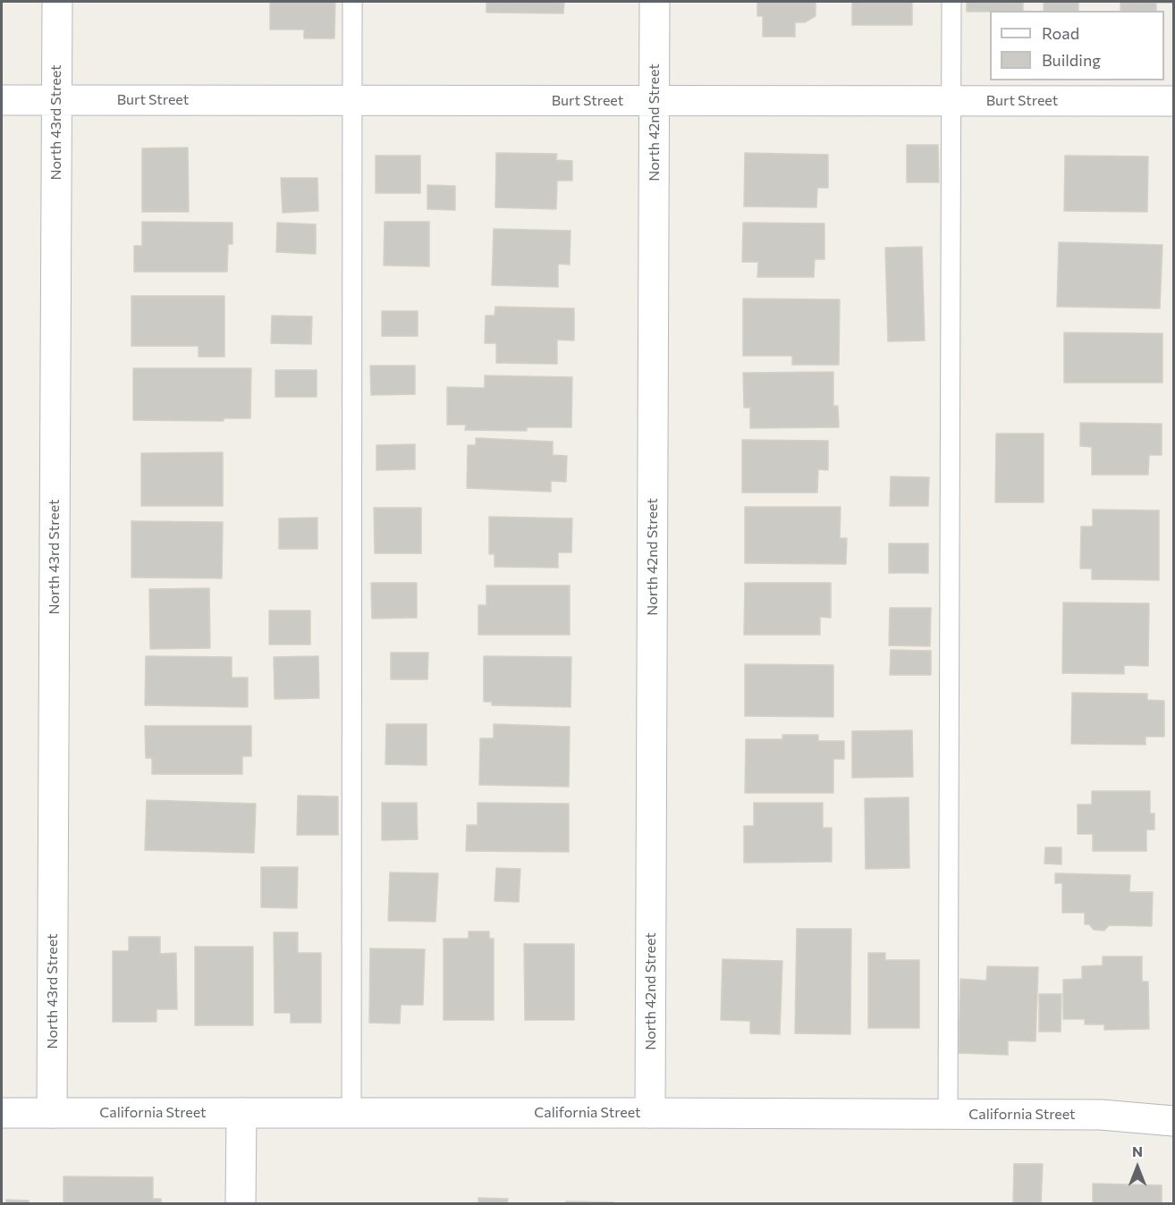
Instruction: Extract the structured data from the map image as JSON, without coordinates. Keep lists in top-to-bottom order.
{
  "streets": {
    "street": [
      "Burt Street",
      "North 43rd Street",
      "North 42nd Street",
      "California Street"
    ]
  },
  "crossings": [
    ["Burt Street", "North 43rd Street"],
    ["Burt Street", "North 42nd Street"],
    ["North 43rd Street", "California Street"],
    ["North 42nd Street", "California Street"]
  ],
  "legend": ["Road", "Building"],
  "north": "top"
}
